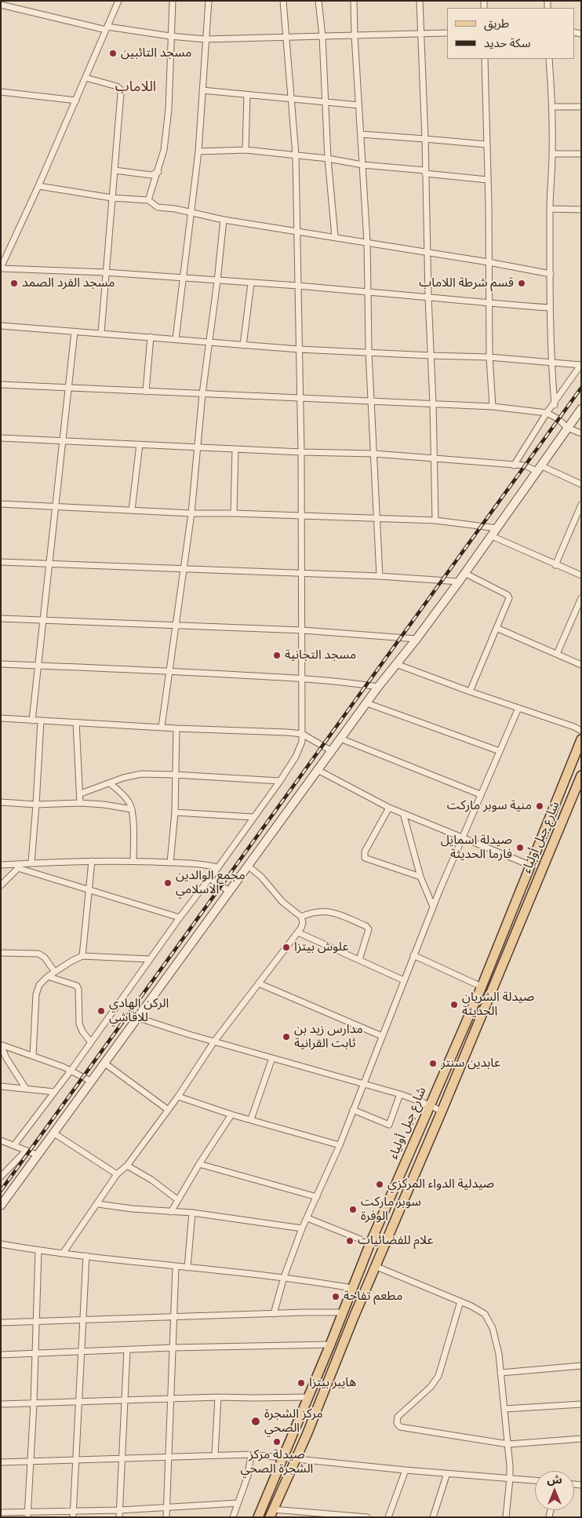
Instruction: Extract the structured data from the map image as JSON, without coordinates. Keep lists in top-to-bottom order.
{
  "streets": {
    "main road": ["شارع جبل أولياء"]
  },
  "districts": ["اللاماب"],
  "places": [
    "مسجد التائبين",
    "مسجد الفرد الصمد",
    "قسم شرطة اللاماب",
    "مسجد التجانية",
    "منية سوبر ماركت",
    "صيدلة اسمايل فارما الحديثة",
    "مجمع الوالدين الاسلامي",
    "علوش بيتزا",
    "صيدلة الشريان الحديثة",
    "الركن الهادي للاقاشي",
    "مدارس زيد بن ثابت القرانية",
    "عابدين سنتر",
    "صيدلية الدواء المركزي",
    "سوبر ماركت الوفرة",
    "علام للفضائيات",
    "مطعم تفاحة",
    "هايبر بيتزا",
    "مركز الشجرة الصحي",
    "صيدلة مركز الشجرة الصحي"
  ],
  "legend": ["طريق", "سكة حديد"],
  "north": "top"
}
